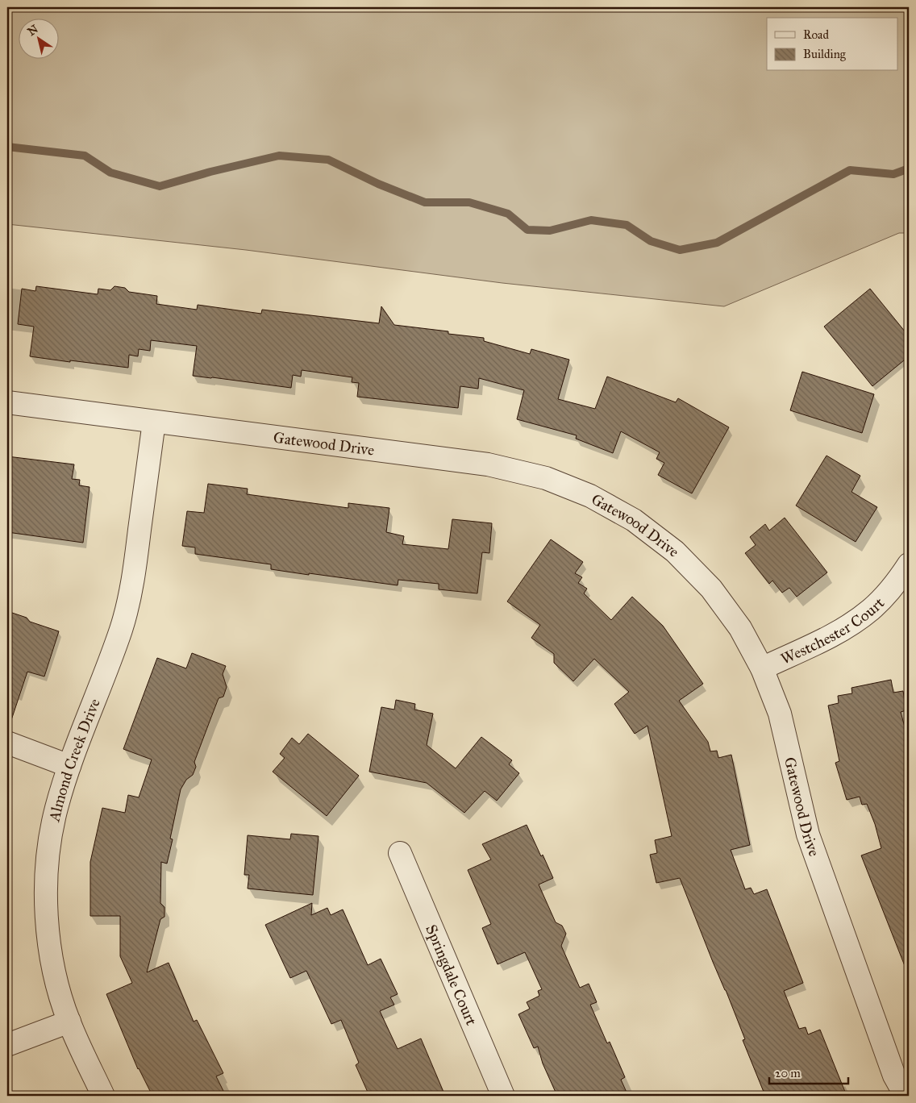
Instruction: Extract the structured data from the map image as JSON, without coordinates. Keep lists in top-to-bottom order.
{
  "streets": {
    "street": [
      "Gatewood Drive",
      "Westchester Court",
      "Almond Creek Drive",
      "Springdale Court"
    ]
  },
  "crossings": [
    ["Gatewood Drive", "Westchester Court"],
    ["Gatewood Drive", "Almond Creek Drive"]
  ],
  "legend": ["Road", "Building"],
  "scale_bar": "20 m",
  "north": "top left"
}
